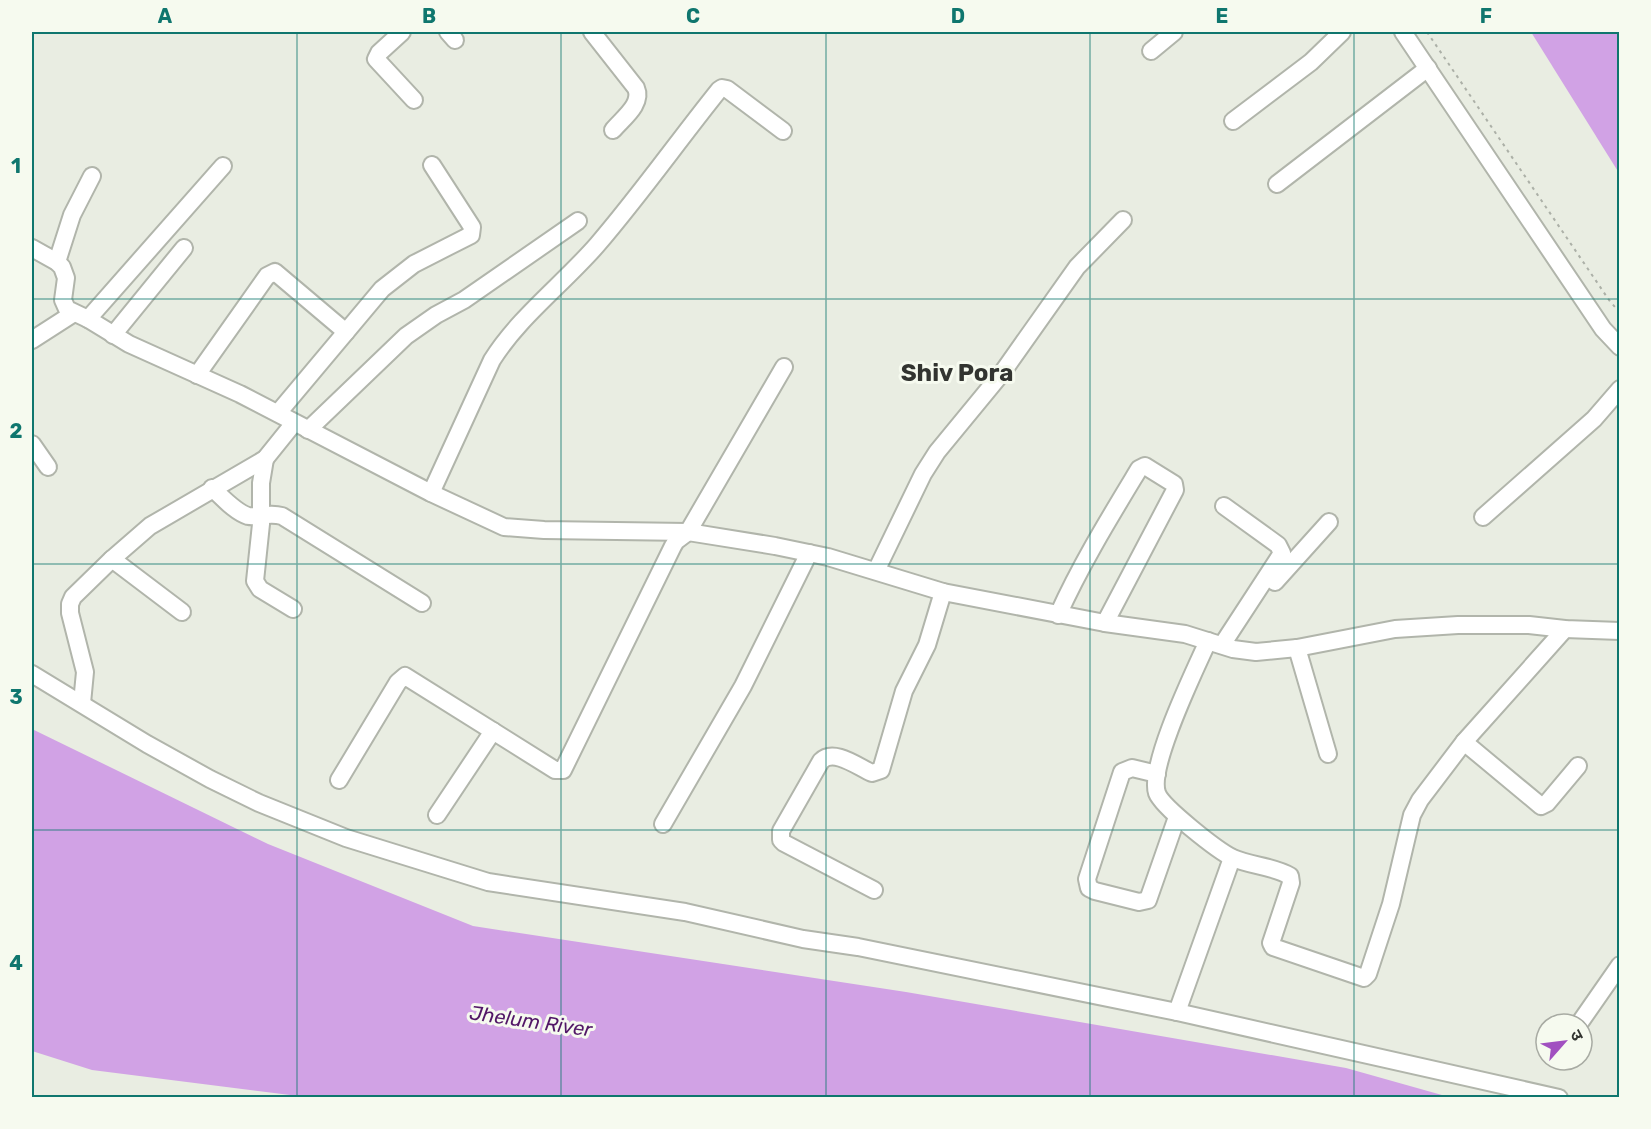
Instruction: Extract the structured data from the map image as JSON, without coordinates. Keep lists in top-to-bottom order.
{
  "districts": ["Shiv Pora"],
  "water": ["Jhelum River"],
  "north": "top right",
  "grid": {
    "columns": [
      "A",
      "B",
      "C",
      "D",
      "E",
      "F"
    ],
    "rows": [
      "1",
      "2",
      "3",
      "4"
    ]
  }
}
